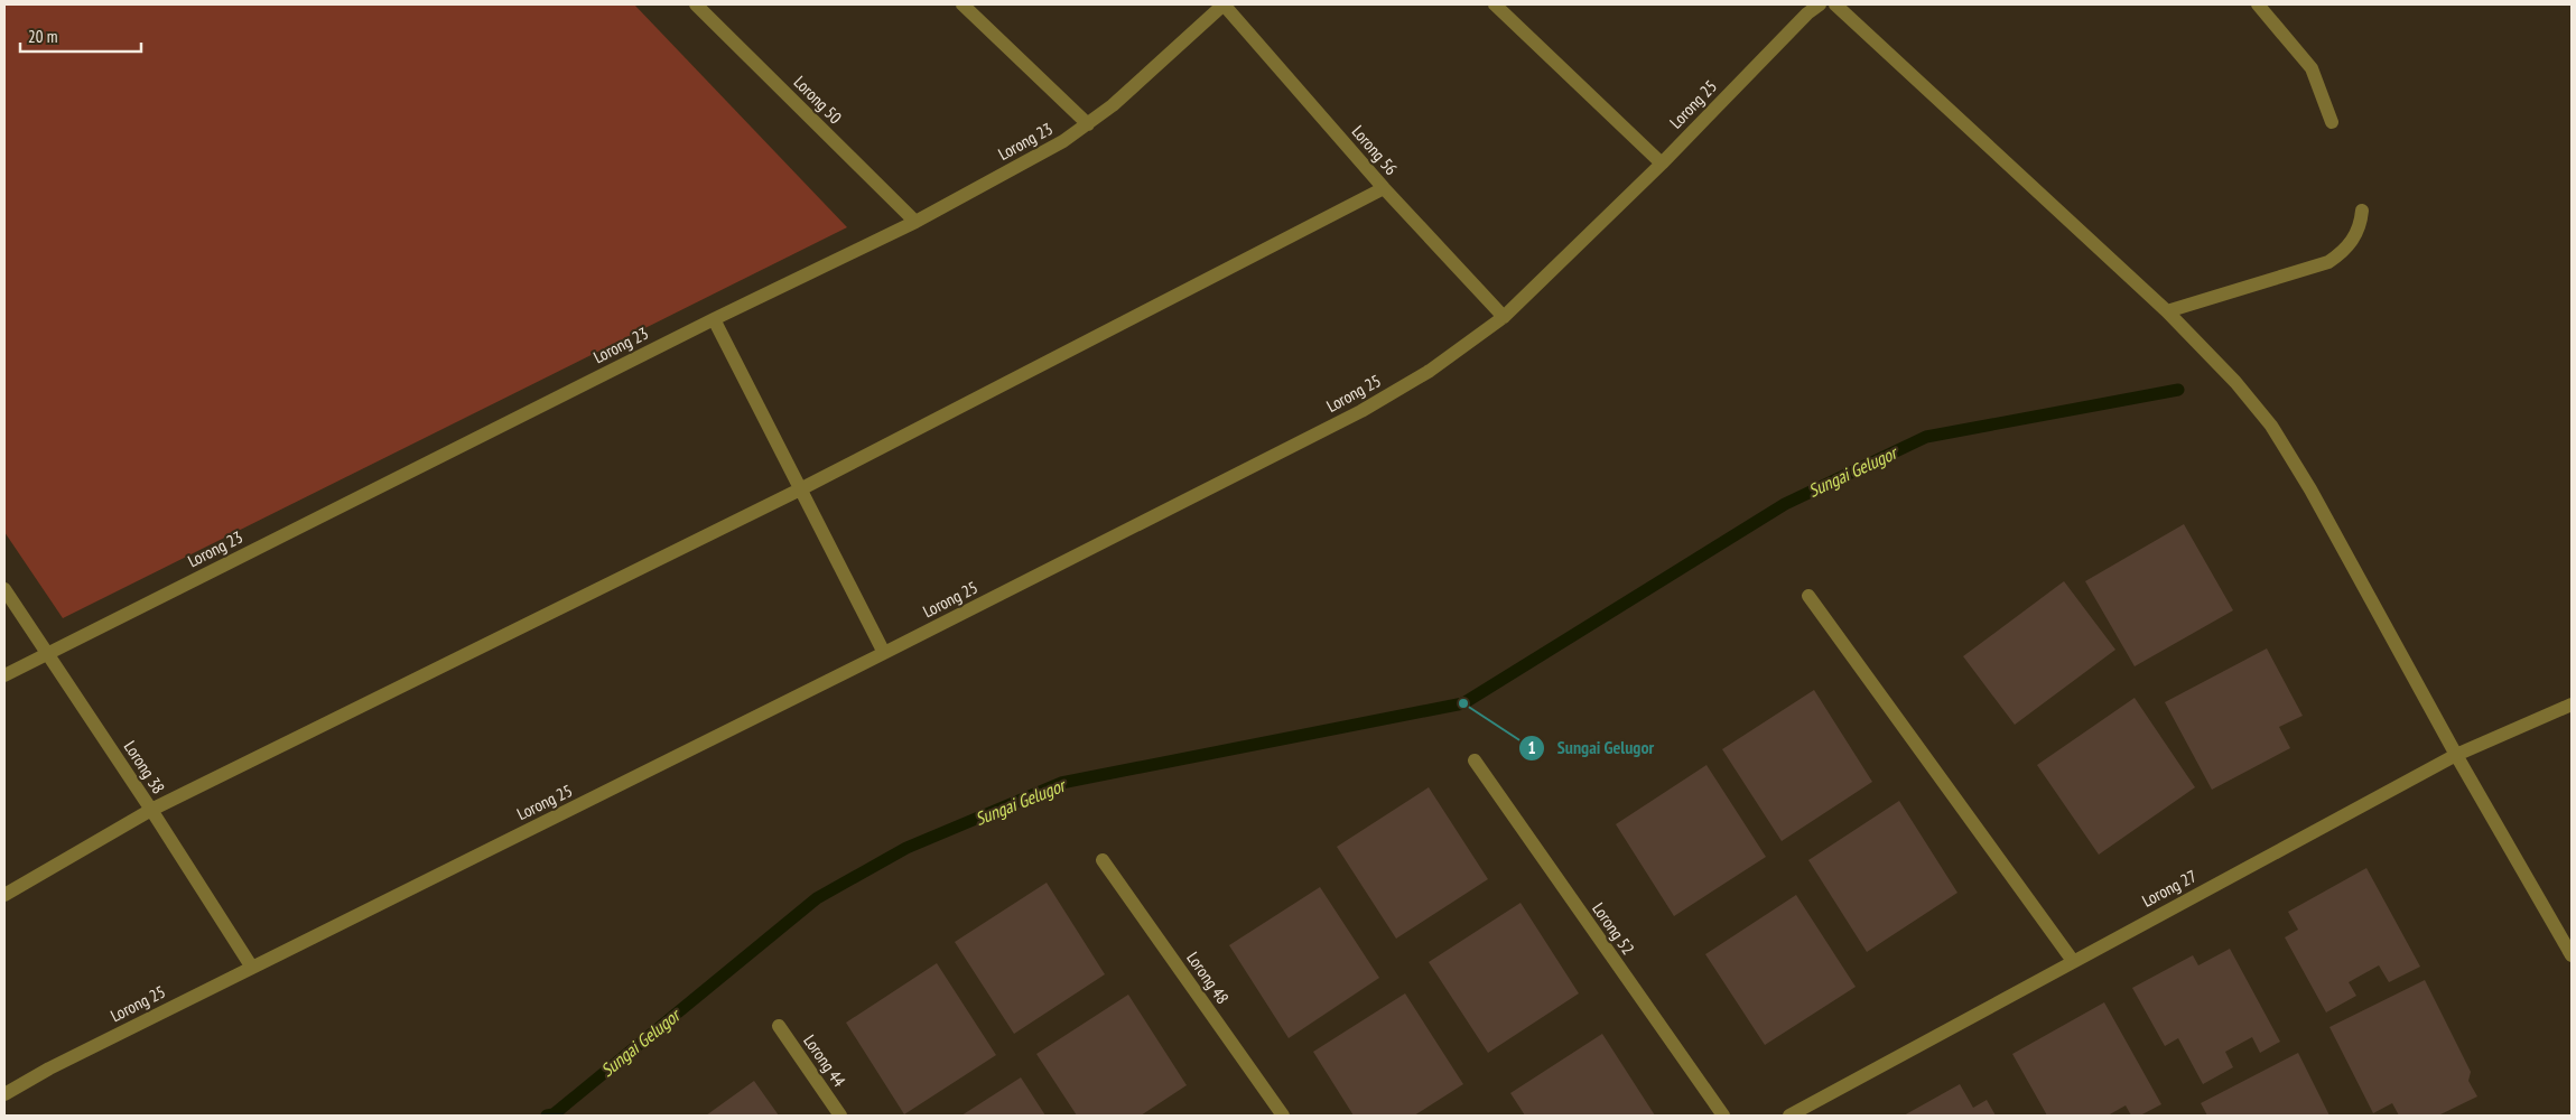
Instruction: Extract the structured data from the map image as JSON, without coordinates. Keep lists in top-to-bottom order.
{
  "streets": {
    "street": [
      "Lorong 50",
      "Lorong 25",
      "Lorong 23",
      "Lorong 56",
      "Lorong 38",
      "Lorong 27",
      "Lorong 52",
      "Lorong 48",
      "Lorong 44"
    ]
  },
  "crossings": [
    ["Lorong 50", "Lorong 23"],
    ["Lorong 25", "Lorong 56"],
    ["Lorong 25", "Lorong 38"],
    ["Lorong 23", "Lorong 56"],
    ["Lorong 23", "Lorong 38"]
  ],
  "water": ["Sungai Gelugor"],
  "places": ["Sungai Gelugor"],
  "scale_bar": "20 m"
}
